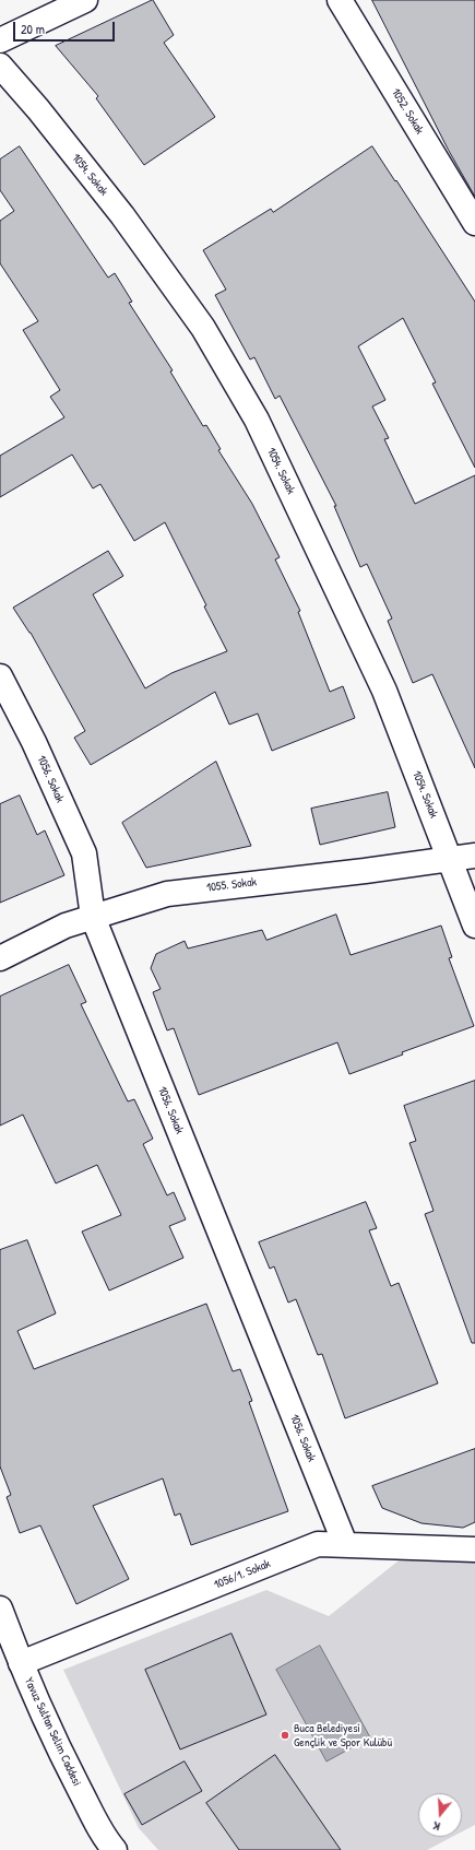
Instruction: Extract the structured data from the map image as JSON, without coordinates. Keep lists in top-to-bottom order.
{
  "streets": {
    "street": [
      "1052. Sokak",
      "1054. Sokak",
      "1056. Sokak",
      "1055. Sokak",
      "1056/1. Sokak",
      "Yavuz Sultan Selim Caddesi"
    ]
  },
  "crossings": [
    ["1054. Sokak", "1055. Sokak"],
    ["1056. Sokak", "1055. Sokak"],
    ["1056. Sokak", "1056/1. Sokak"],
    ["1056/1. Sokak", "Yavuz Sultan Selim Caddesi"]
  ],
  "places": ["Buca Belediyesi Gençlik ve Spor Kulübü"],
  "scale_bar": "20 m",
  "north": "bottom"
}
